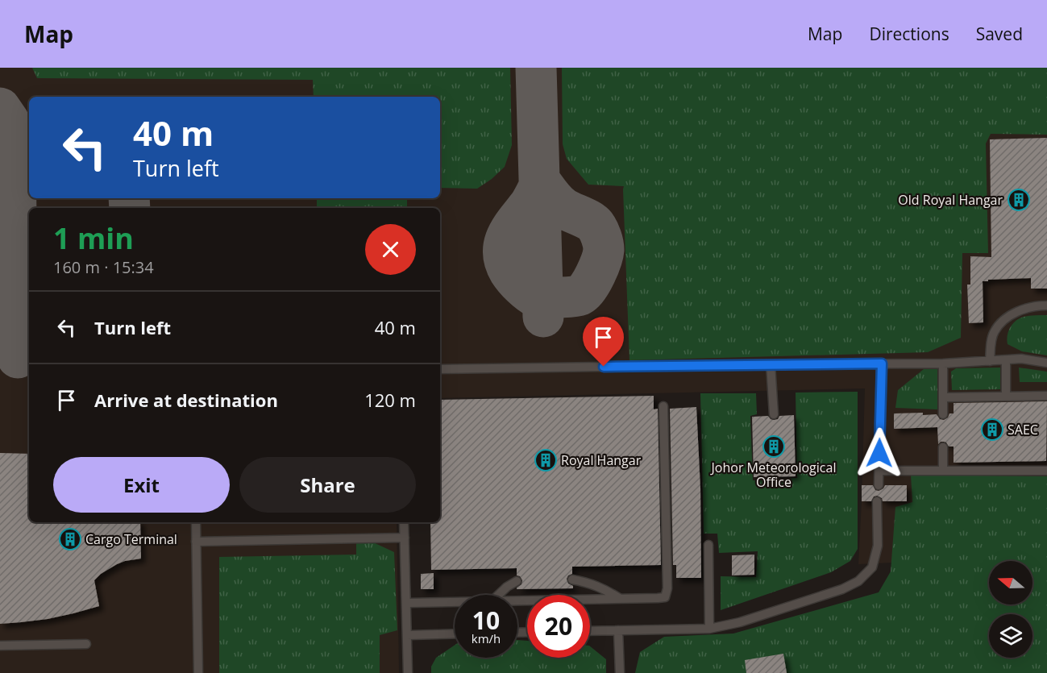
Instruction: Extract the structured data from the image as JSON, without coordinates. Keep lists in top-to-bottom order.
{
  "places": {
    "building": [
      "Old Royal Hangar",
      "SAEC",
      "Johor Meteorological Office",
      "Royal Hangar",
      "Cargo Terminal"
    ]
  },
  "north": "left",
  "page": {
    "header": "Map",
    "nav": ["Map", "Directions", "Saved"],
    "turn": ["40 m", "Turn left"],
    "heading": ["1 min", "160 m · 15:34"],
    "list": [
      {
        "name": "Turn left",
        "value": "40 m"
      },
      {
        "name": "Arrive at destination",
        "value": "120 m"
      }
    ],
    "buttons": ["Exit", "Share"],
    "speed": "10 km/h",
    "limit": "20"
  }
}
